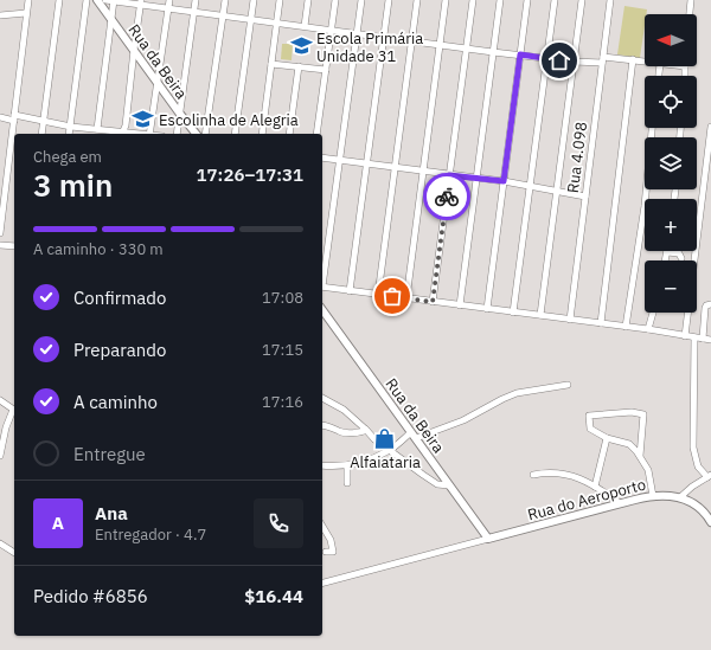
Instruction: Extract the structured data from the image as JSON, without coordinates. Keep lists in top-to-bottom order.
{
  "streets": {
    "main road": ["Rua da Beira", "Rua do Aeroporto"],
    "street": ["Rua 4.098"]
  },
  "crossings": [
    ["Rua da Beira", "Rua do Aeroporto"]
  ],
  "places": {
    "school or university": ["Escola Primária Unidade 31", "Escolinha de Alegria"],
    "shop": ["Alfaiataria"]
  },
  "north": "left",
  "page": {
    "map_buttons": ["+", "−"],
    "heading": ["3 min", "Chega em", "17:26–17:31"],
    "panel": [
      "Ana",
      "Entregador · 4.7",
      "Pedido #6856",
      "$16.44"
    ],
    "bar": "A caminho · 330 m",
    "list": [
      ["Confirmado", "17:08"],
      ["Preparando", "17:15"],
      ["A caminho", "17:16"],
      "Entregue"
    ],
    "round": "A"
  }
}
